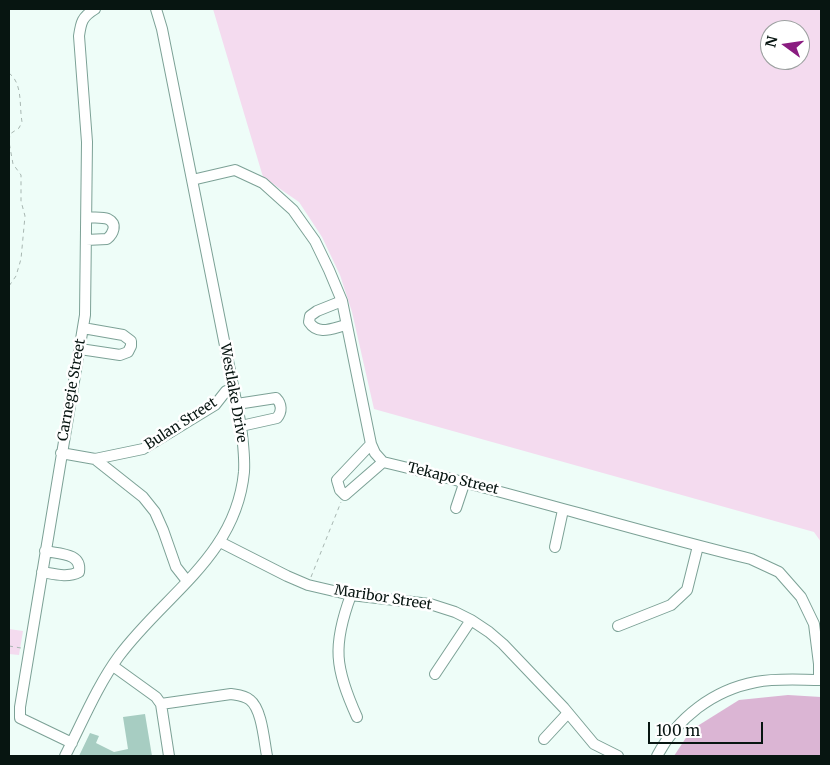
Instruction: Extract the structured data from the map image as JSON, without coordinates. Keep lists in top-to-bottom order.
{
  "streets": {
    "street": [
      "Carnegie Street",
      "Westlake Drive",
      "Bulan Street",
      "Tekapo Street",
      "Maribor Street"
    ]
  },
  "crossings": [
    ["Carnegie Street", "Westlake Drive"],
    ["Westlake Drive", "Bulan Street"],
    ["Westlake Drive", "Maribor Street"]
  ],
  "scale_bar": "100 m",
  "north": "left"
}
